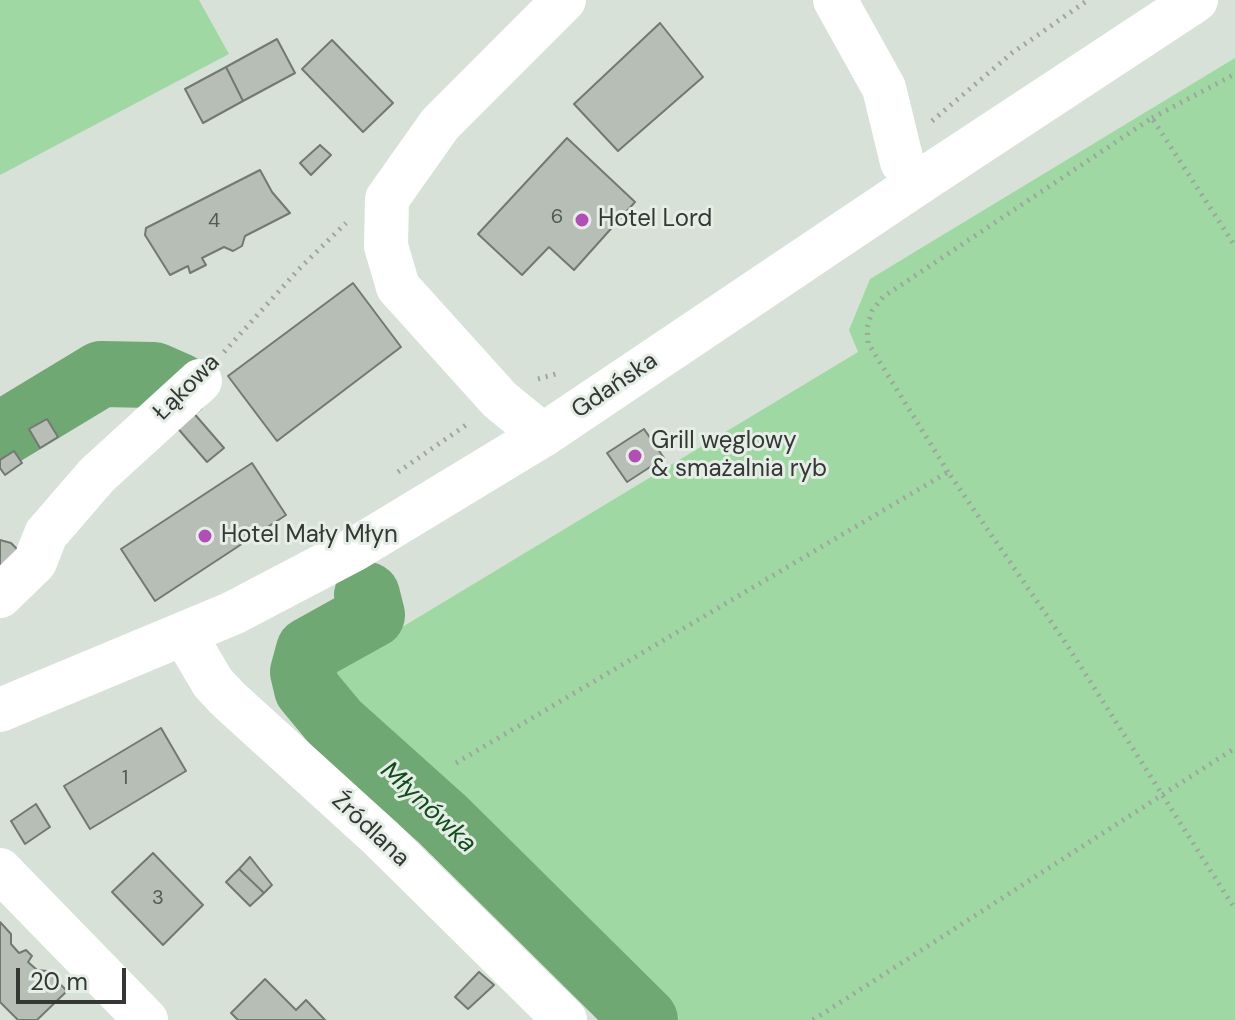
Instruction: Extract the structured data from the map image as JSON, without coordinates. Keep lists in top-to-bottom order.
{
  "streets": {
    "street": ["Gdańska", "Łąkowa", "Źródlana"]
  },
  "crossings": [
    ["Gdańska", "Źródlana"]
  ],
  "water": ["Młynówka"],
  "places": ["Hotel Lord", "Grill węglowy & smażalnia ryb", "Hotel Mały Młyn"],
  "house_numbers": [
    "6",
    "4",
    "1",
    "3"
  ],
  "scale_bar": "20 m"
}
